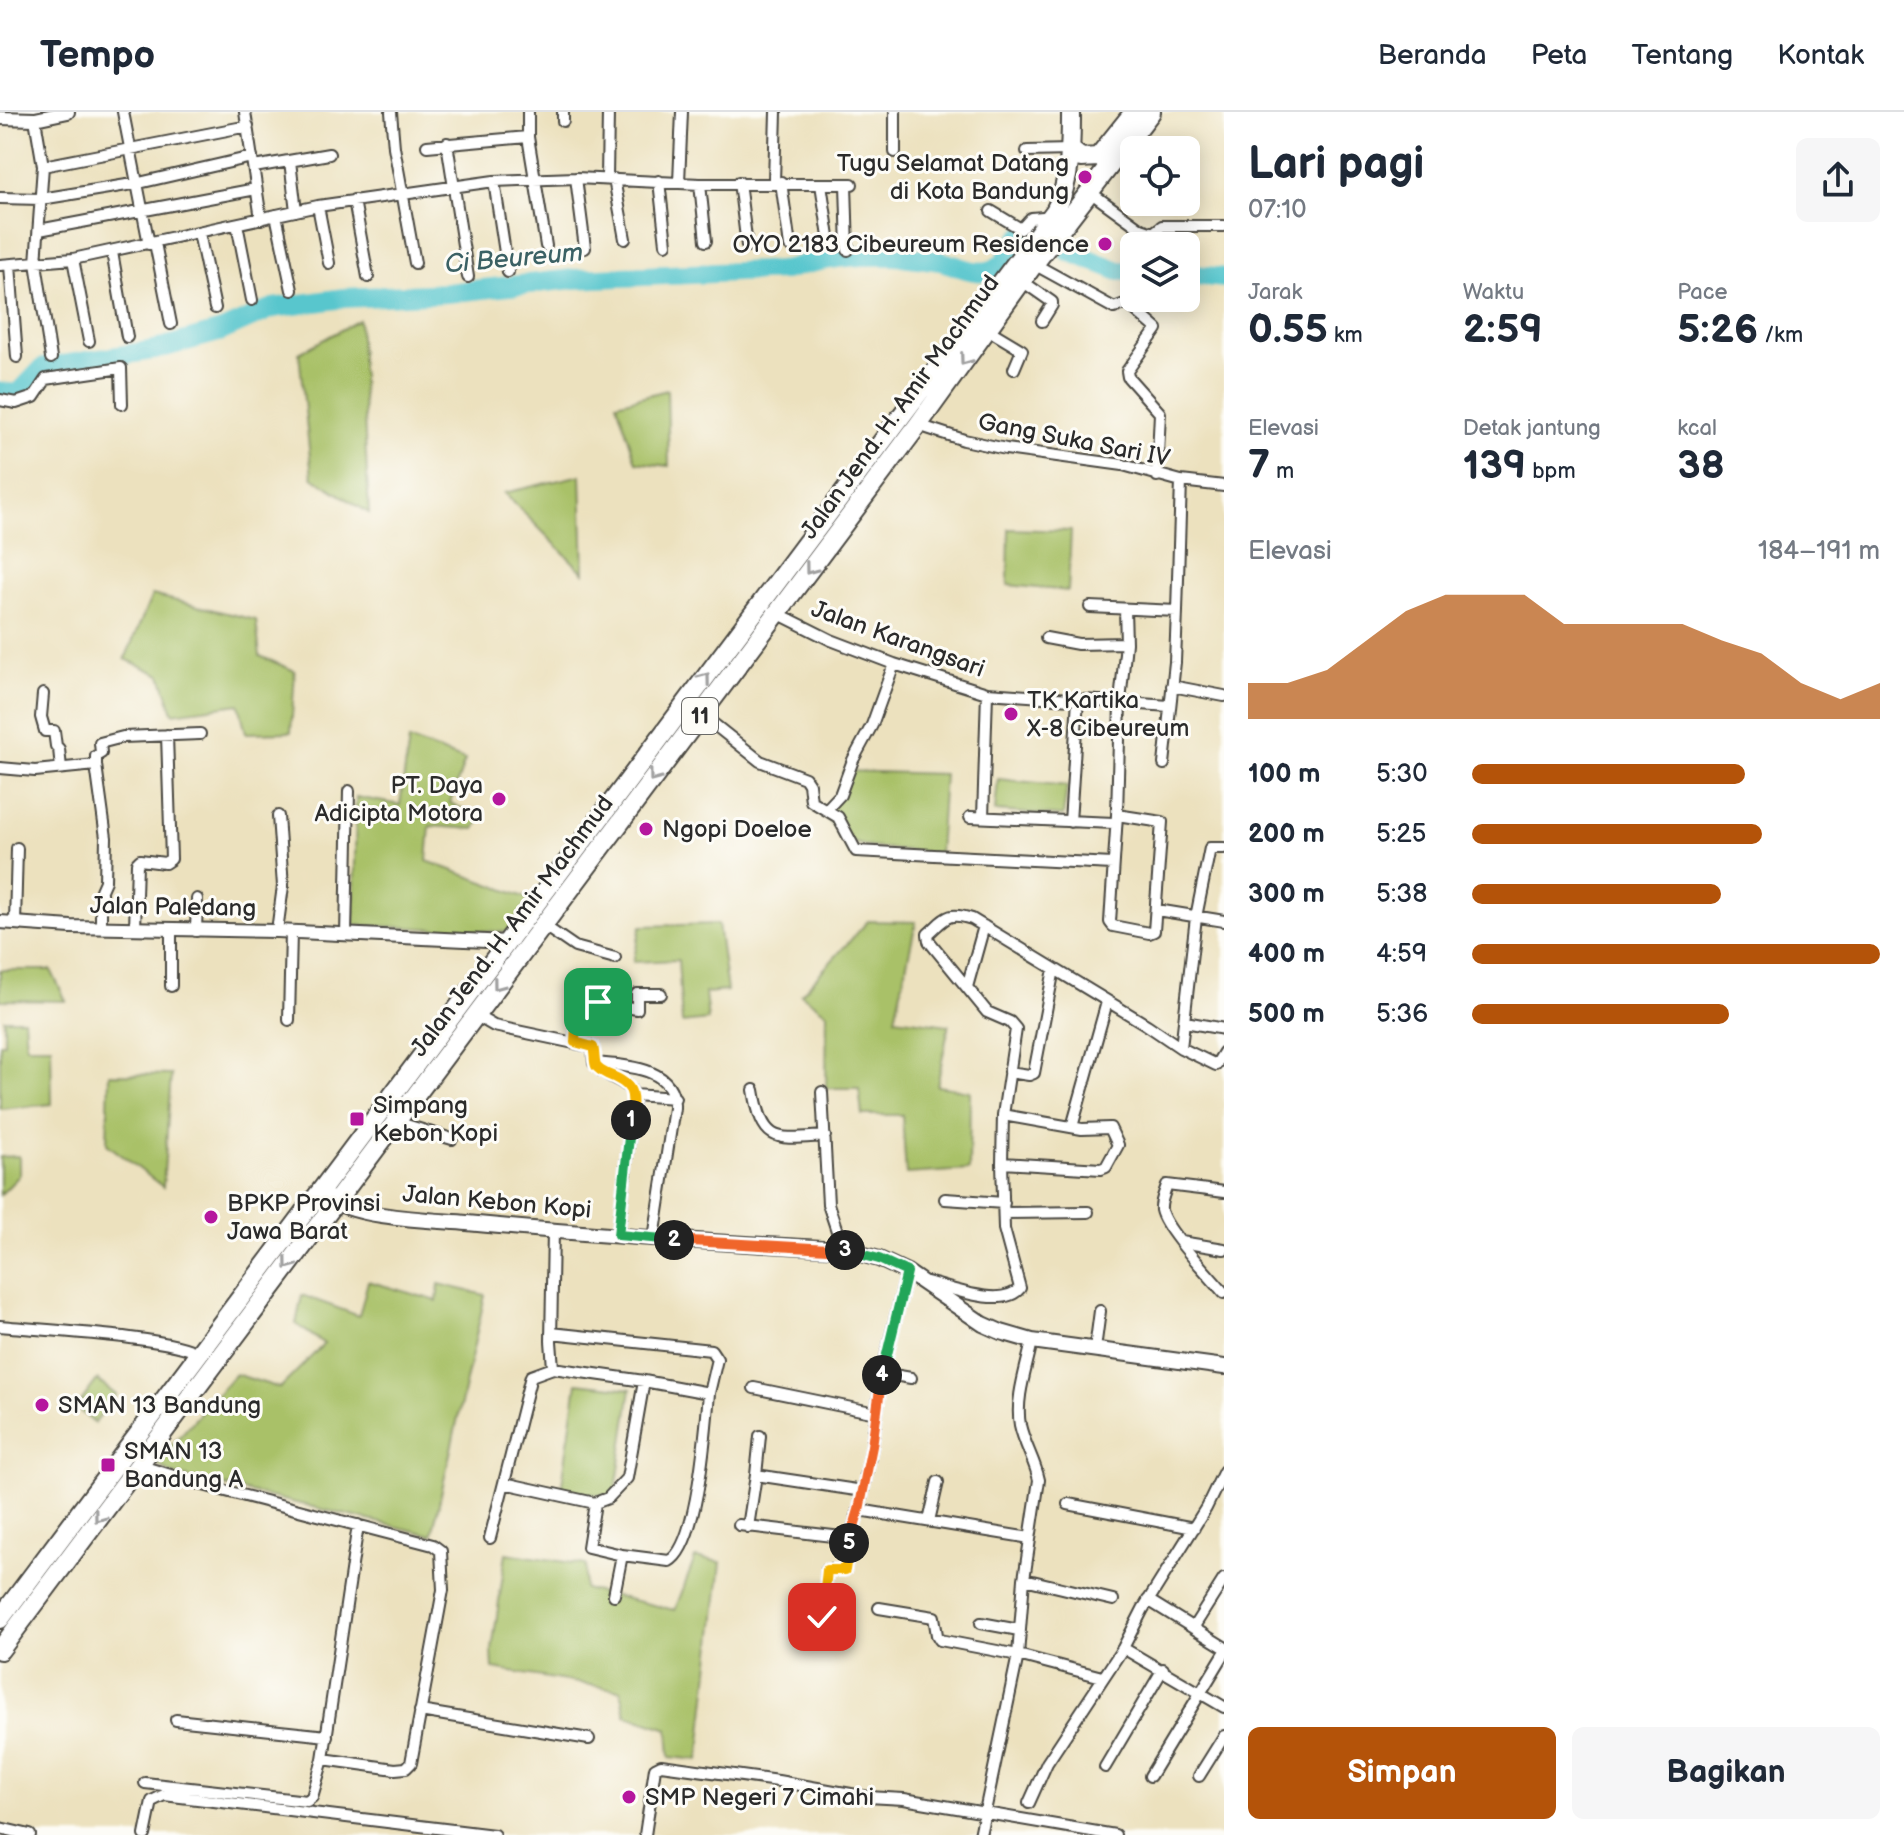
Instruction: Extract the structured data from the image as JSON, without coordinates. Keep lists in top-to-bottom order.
{
  "streets": {
    "highway": ["Jalan Jend. H. Amir Machmud", "11"],
    "main road": ["Jalan Kebon Kopi"],
    "street": ["Gang Suka Sari IV", "Jalan Karangsari", "Jalan Paledang"]
  },
  "crossings": [
    ["Jalan Jend. H. Amir Machmud", "Gang Suka Sari IV"],
    ["Jalan Jend. H. Amir Machmud", "Jalan Karangsari"],
    ["Jalan Jend. H. Amir Machmud", "11"],
    ["Jalan Jend. H. Amir Machmud", "Jalan Paledang"],
    ["Jalan Jend. H. Amir Machmud", "Jalan Kebon Kopi"]
  ],
  "water": ["Ci Beureum"],
  "places": {
    "other": [
      "Tugu Selamat Datang di Kota Bandung",
      "OYO 2183 Cibeureum Residence",
      "TK Kartika X-8 Cibeureum",
      "PT. Daya Adicipta Motora",
      "Ngopi Doeloe",
      "BPKP Provinsi Jawa Barat",
      "SMAN 13 Bandung",
      "SMP Negeri 7 Cimahi"
    ],
    "transit": ["Simpang Kebon Kopi", "SMAN 13 Bandung A"]
  },
  "page": {
    "header": "Tempo",
    "nav": [
      "Beranda",
      "Peta",
      "Tentang",
      "Kontak"
    ],
    "heading": ["Lari pagi", "07:10"],
    "stats": [
      ["Jarak", "0.55 km"],
      ["Waktu", "2:59"],
      ["Pace", "5:26 /km"],
      ["Elevasi", "7 m"],
      ["Detak jantung", "139 bpm"],
      ["kcal", "38"]
    ],
    "chart": ["Elevasi", "184–191 m"],
    "list": [
      {
        "name": "100 m",
        "note": "5:30"
      },
      {
        "name": "200 m",
        "note": "5:25"
      },
      {
        "name": "300 m",
        "note": "5:38"
      },
      {
        "name": "400 m",
        "note": "4:59"
      },
      {
        "name": "500 m",
        "note": "5:36"
      }
    ],
    "pins": [
      "1",
      "2",
      "3",
      "4",
      "5"
    ],
    "buttons": ["Simpan", "Bagikan"]
  }
}
